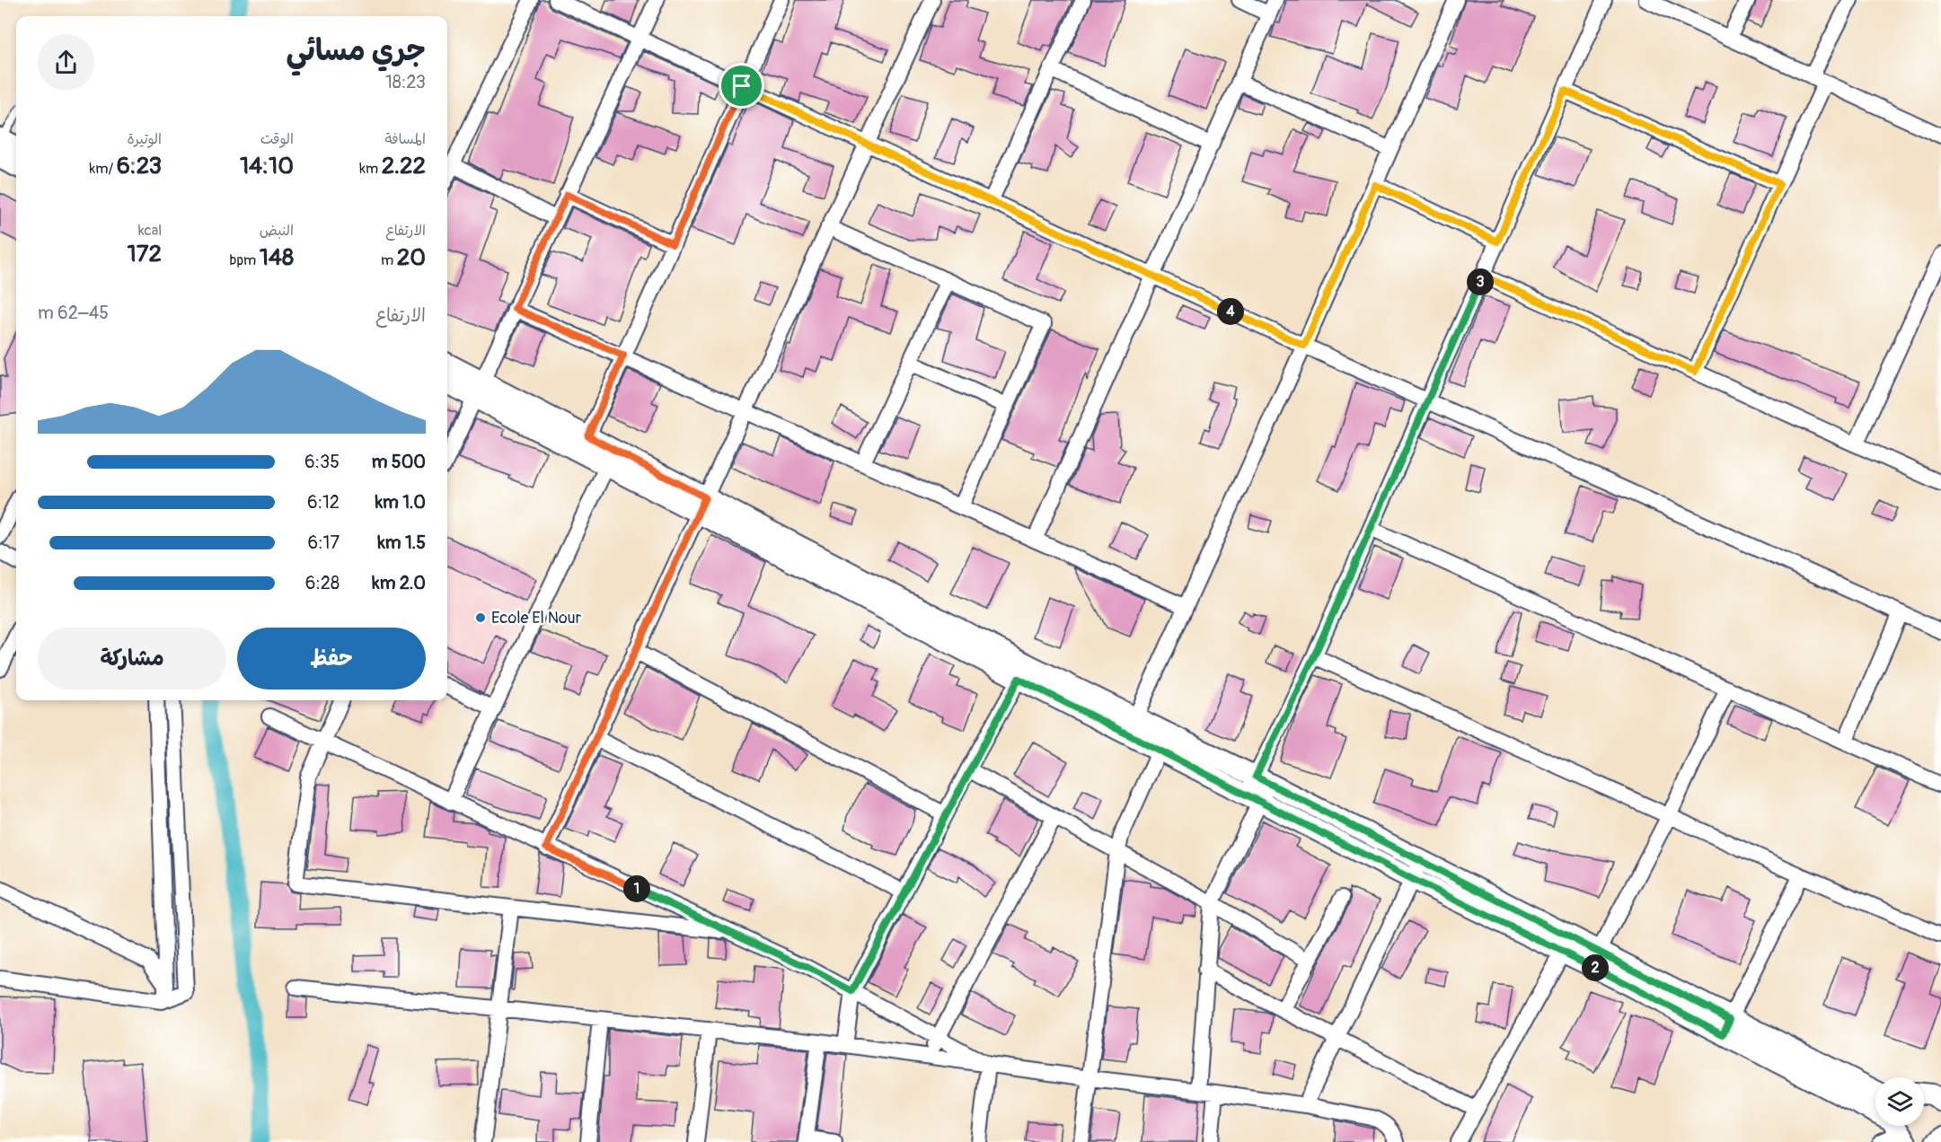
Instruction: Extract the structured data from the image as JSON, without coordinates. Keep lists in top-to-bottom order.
{
  "places": ["Ecole El Nour"],
  "page": {
    "heading": ["جري مسائي", "18:23"],
    "stats": [
      ["المسافة", "2.22 km"],
      ["الوقت", "14:10"],
      ["الوتيرة", "6:23 /km"],
      ["الارتفاع", "20 m"],
      ["النبض", "148 bpm"],
      ["kcal", "172"]
    ],
    "pins": [
      "3",
      "4",
      "1",
      "2"
    ],
    "chart": ["الارتفاع", "45–62 m"],
    "list": [
      {
        "name": "500 m",
        "note": "6:35"
      },
      {
        "name": "1.0 km",
        "note": "6:12"
      },
      {
        "name": "1.5 km",
        "note": "6:17"
      },
      {
        "name": "2.0 km",
        "note": "6:28"
      }
    ],
    "buttons": ["حفظ", "مشاركة"]
  }
}
